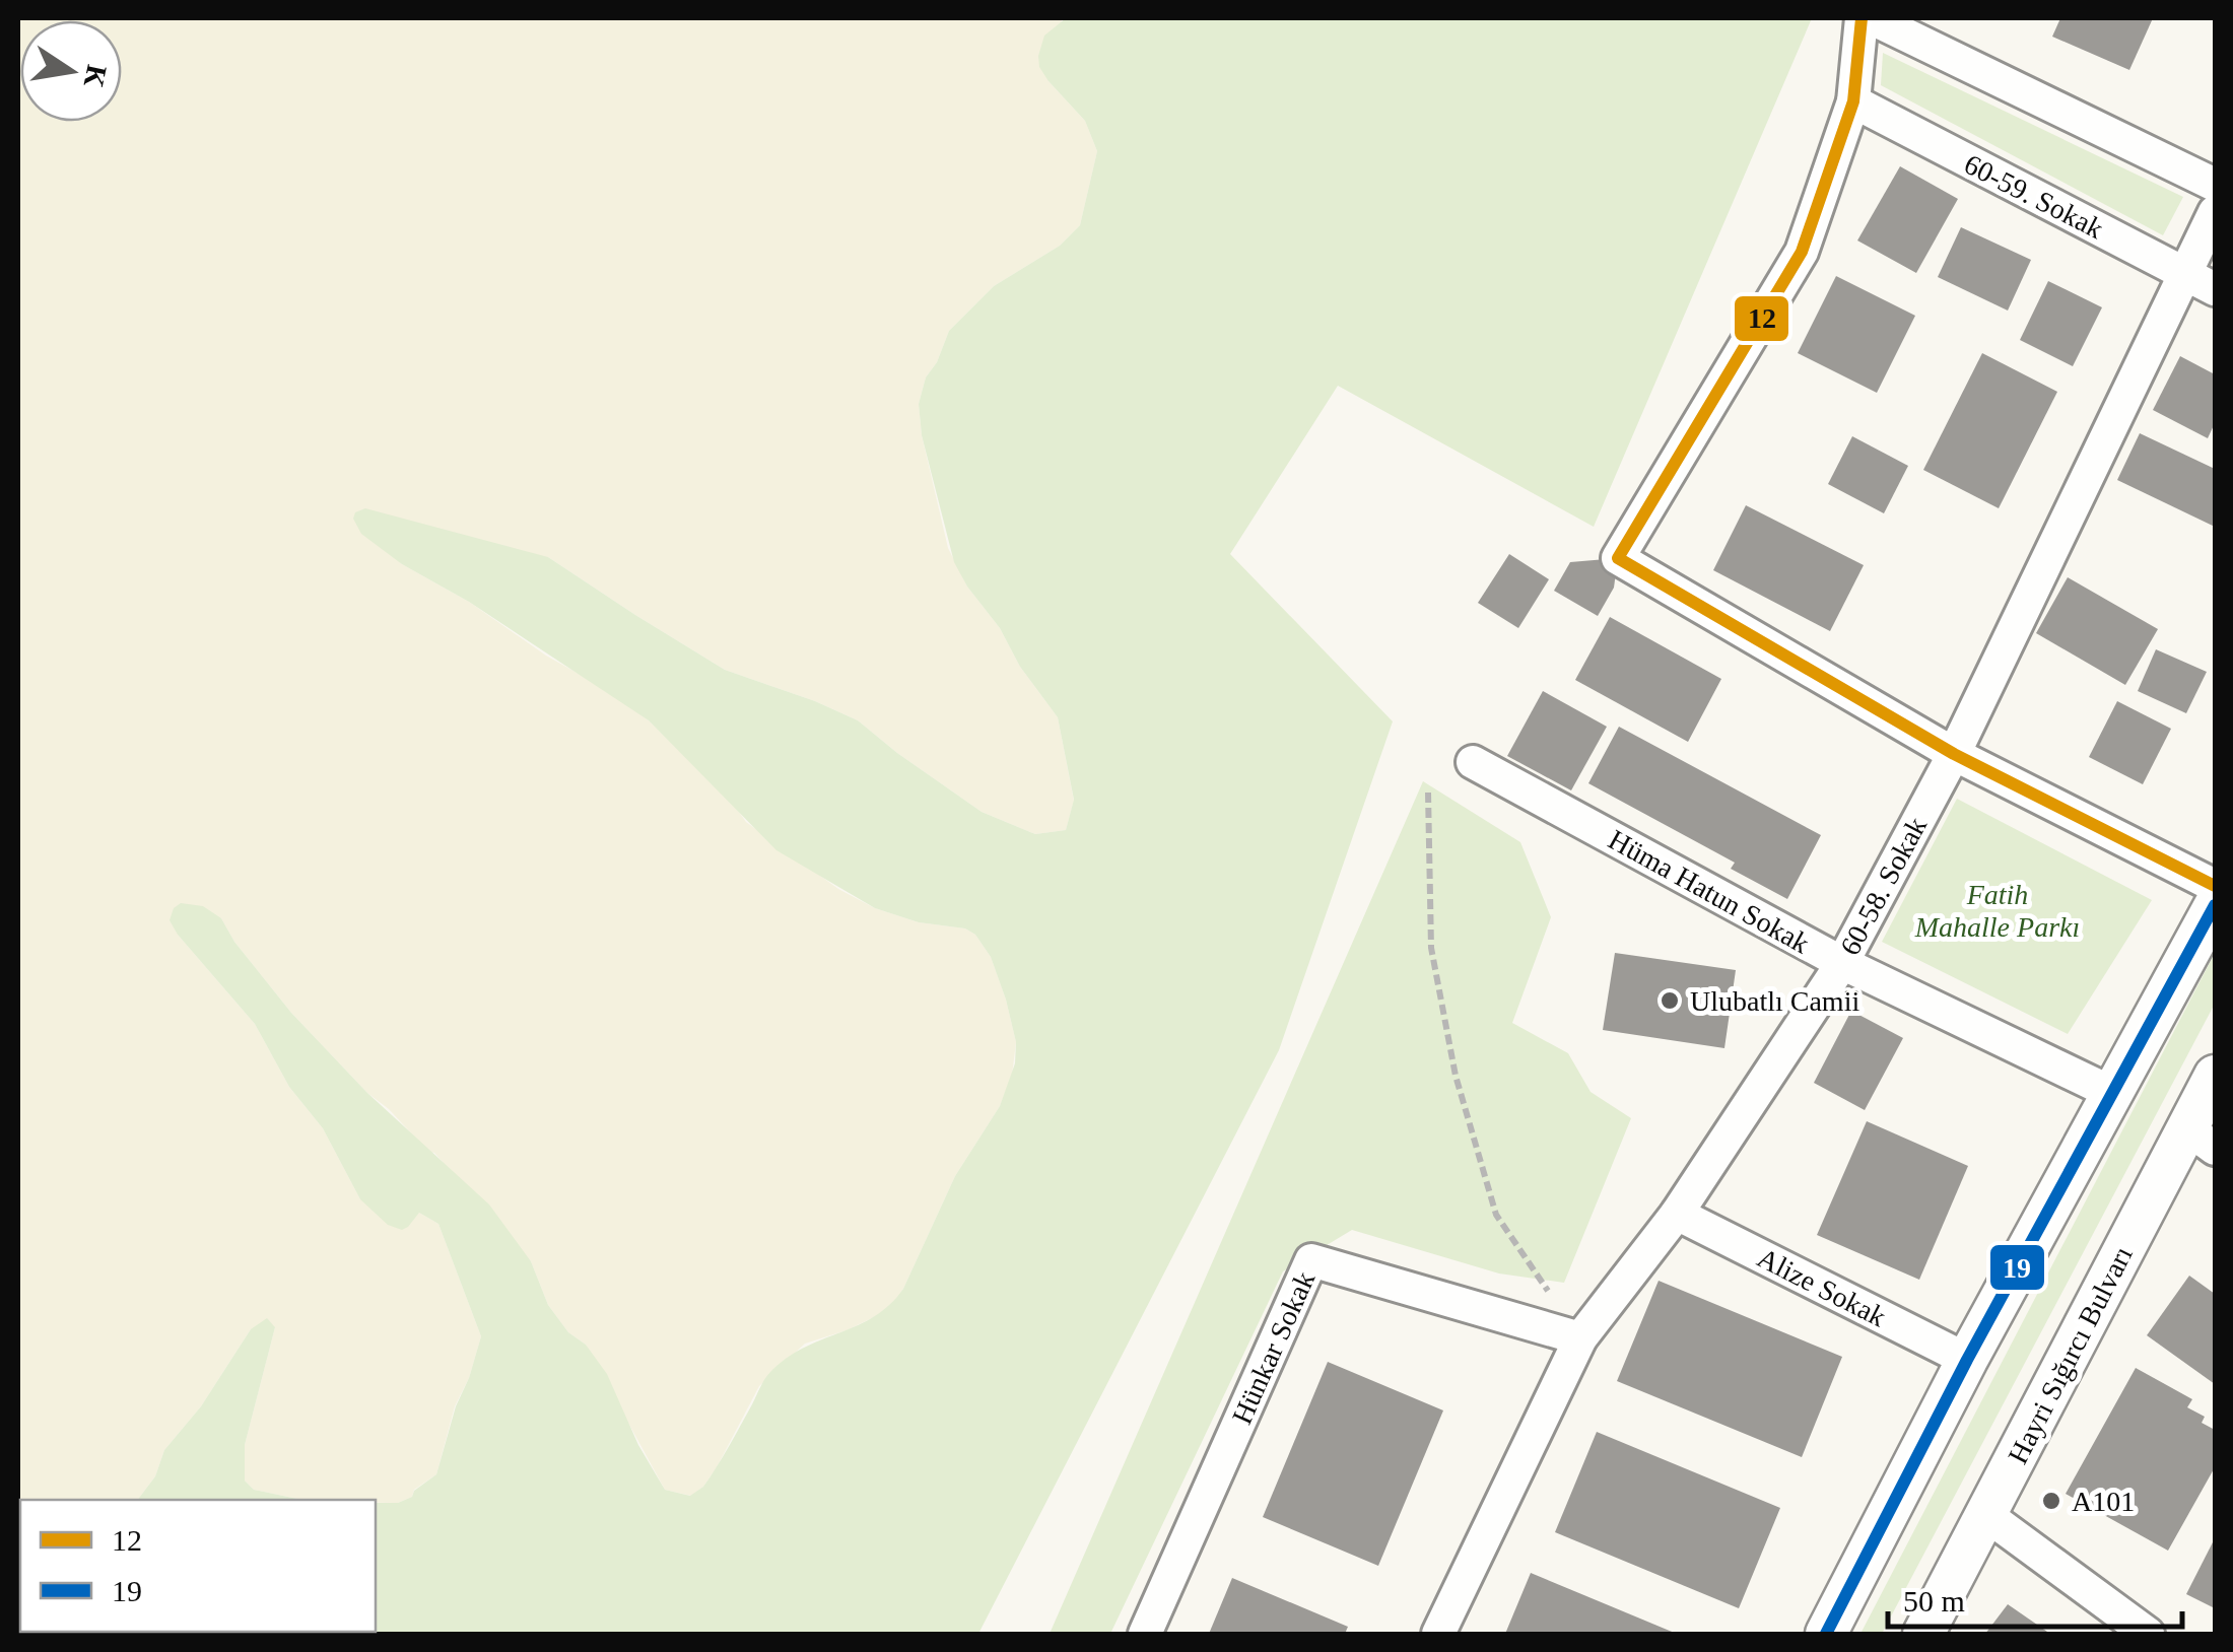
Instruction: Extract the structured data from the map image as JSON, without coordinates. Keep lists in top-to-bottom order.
{
  "streets": {
    "street": [
      "60-59. Sokak",
      "60-58. Sokak",
      "Hüma Hatun Sokak",
      "Alize Sokak",
      "Hünkar Sokak",
      "Hayri Sığırcı Bulvarı"
    ]
  },
  "crossings": [
    ["60-59. Sokak", "60-58. Sokak"],
    ["60-58. Sokak", "Hüma Hatun Sokak"],
    ["60-58. Sokak", "Alize Sokak"],
    ["60-58. Sokak", "Hünkar Sokak"]
  ],
  "parks": ["Fatih Mahalle Parkı"],
  "places": ["Ulubatlı Camii", "A101"],
  "lines": ["transit line 12", "transit line 19"],
  "legend": ["12", "19"],
  "scale_bar": "50 m",
  "north": "right"
}
